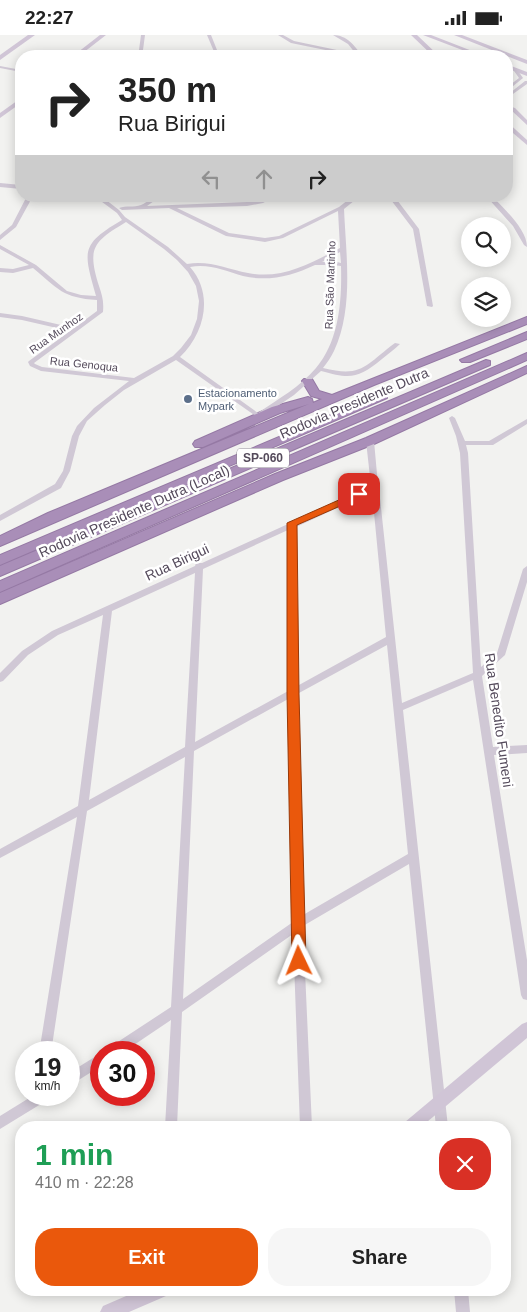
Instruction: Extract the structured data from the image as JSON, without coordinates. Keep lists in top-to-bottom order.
{
  "streets": {
    "highway": ["Rodovia Presidente Dutra", "SP-060", "Rodovia Presidente Dutra (Local)"],
    "street": [
      "Rua São Martinho",
      "Rua Munhoz",
      "Rua Genoqua",
      "Rua Birigui",
      "Rua Benedito Fumeni"
    ]
  },
  "crossings": [
    ["Rua Munhoz", "Rua Genoqua"]
  ],
  "places": ["Estacionamento Mypark"],
  "page": {
    "status": "22:27",
    "turn": ["350 m", "Rua Birigui"],
    "speed": "19 km/h",
    "limit": "30",
    "heading": ["1 min", "410 m · 22:28"],
    "buttons": ["Exit", "Share"]
  }
}
